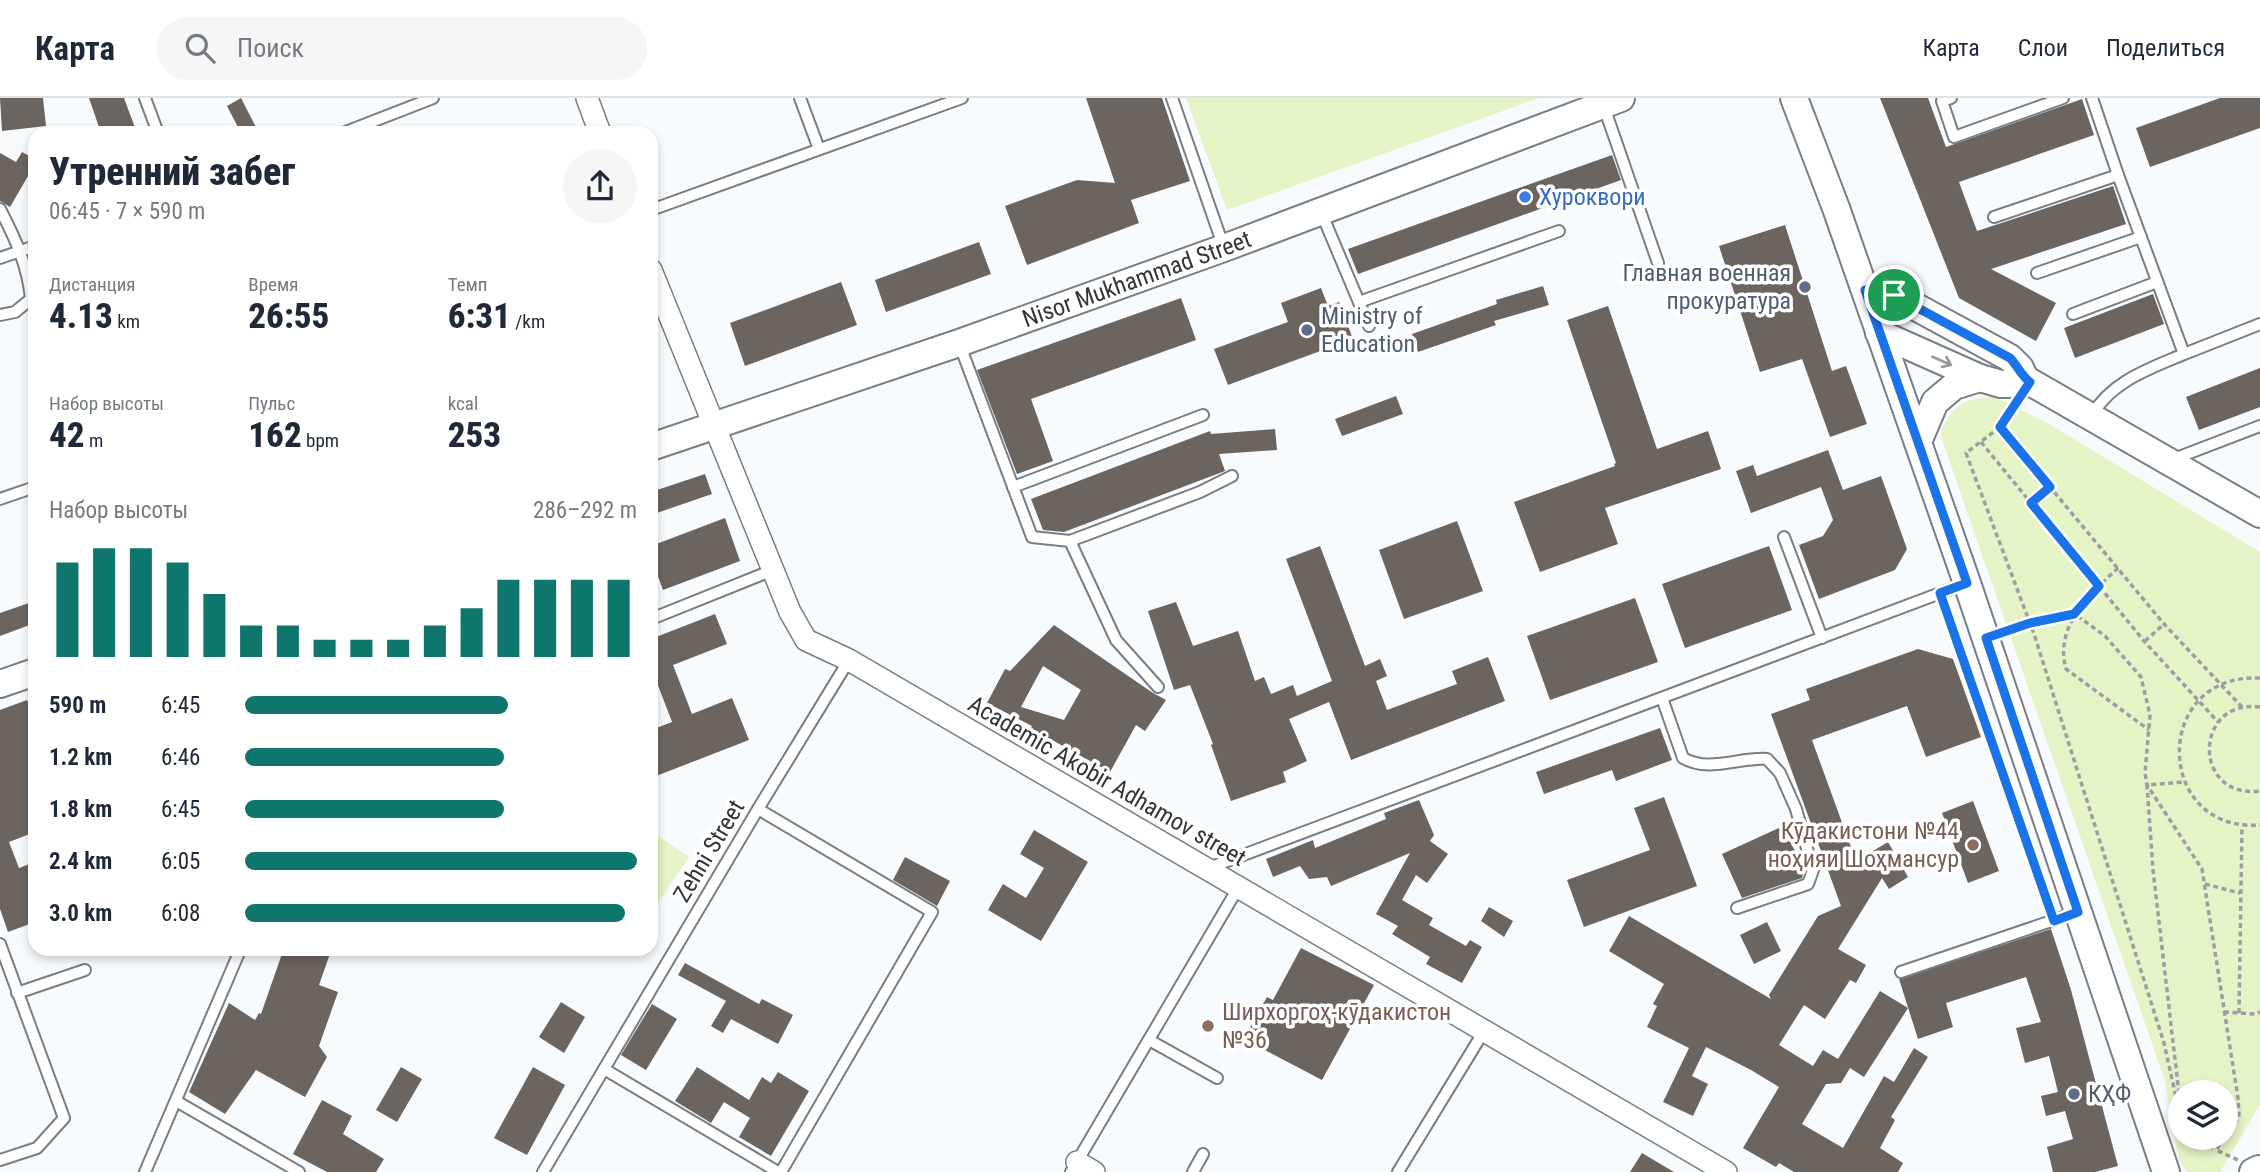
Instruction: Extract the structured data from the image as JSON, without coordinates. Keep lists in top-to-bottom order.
{
  "streets": {
    "street": ["Nisor Mukhammad Street", "Academic Akobir Adhamov street"],
    "lane": ["Zehni Street"]
  },
  "crossings": [
    ["Nisor Mukhammad Street", "Academic Akobir Adhamov street"],
    ["Academic Akobir Adhamov street", "Zehni Street"]
  ],
  "places": [
    "Хуроквори",
    "Главная военная прокуратура",
    "Ministry of Education",
    "Кӯдакистони №44 ноҳияи Шоҳмансур",
    "Ширхоргоҳ-кӯдакистон №36",
    "КҲФ"
  ],
  "page": {
    "header": "Карта",
    "search": "Поиск",
    "nav": ["Карта", "Слои", "Поделиться"],
    "heading": ["Утренний забег", "06:45 · 7 × 590 m"],
    "stats": [
      ["Дистанция", "4.13 km"],
      ["Время", "26:55"],
      ["Темп", "6:31 /km"],
      ["Набор высоты", "42 m"],
      ["Пульс", "162 bpm"],
      ["kcal", "253"]
    ],
    "chart": ["Набор высоты", "286–292 m"],
    "list": [
      {
        "name": "590 m",
        "note": "6:45"
      },
      {
        "name": "1.2 km",
        "note": "6:46"
      },
      {
        "name": "1.8 km",
        "note": "6:45"
      },
      {
        "name": "2.4 km",
        "note": "6:05"
      },
      {
        "name": "3.0 km",
        "note": "6:08"
      }
    ]
  }
}
